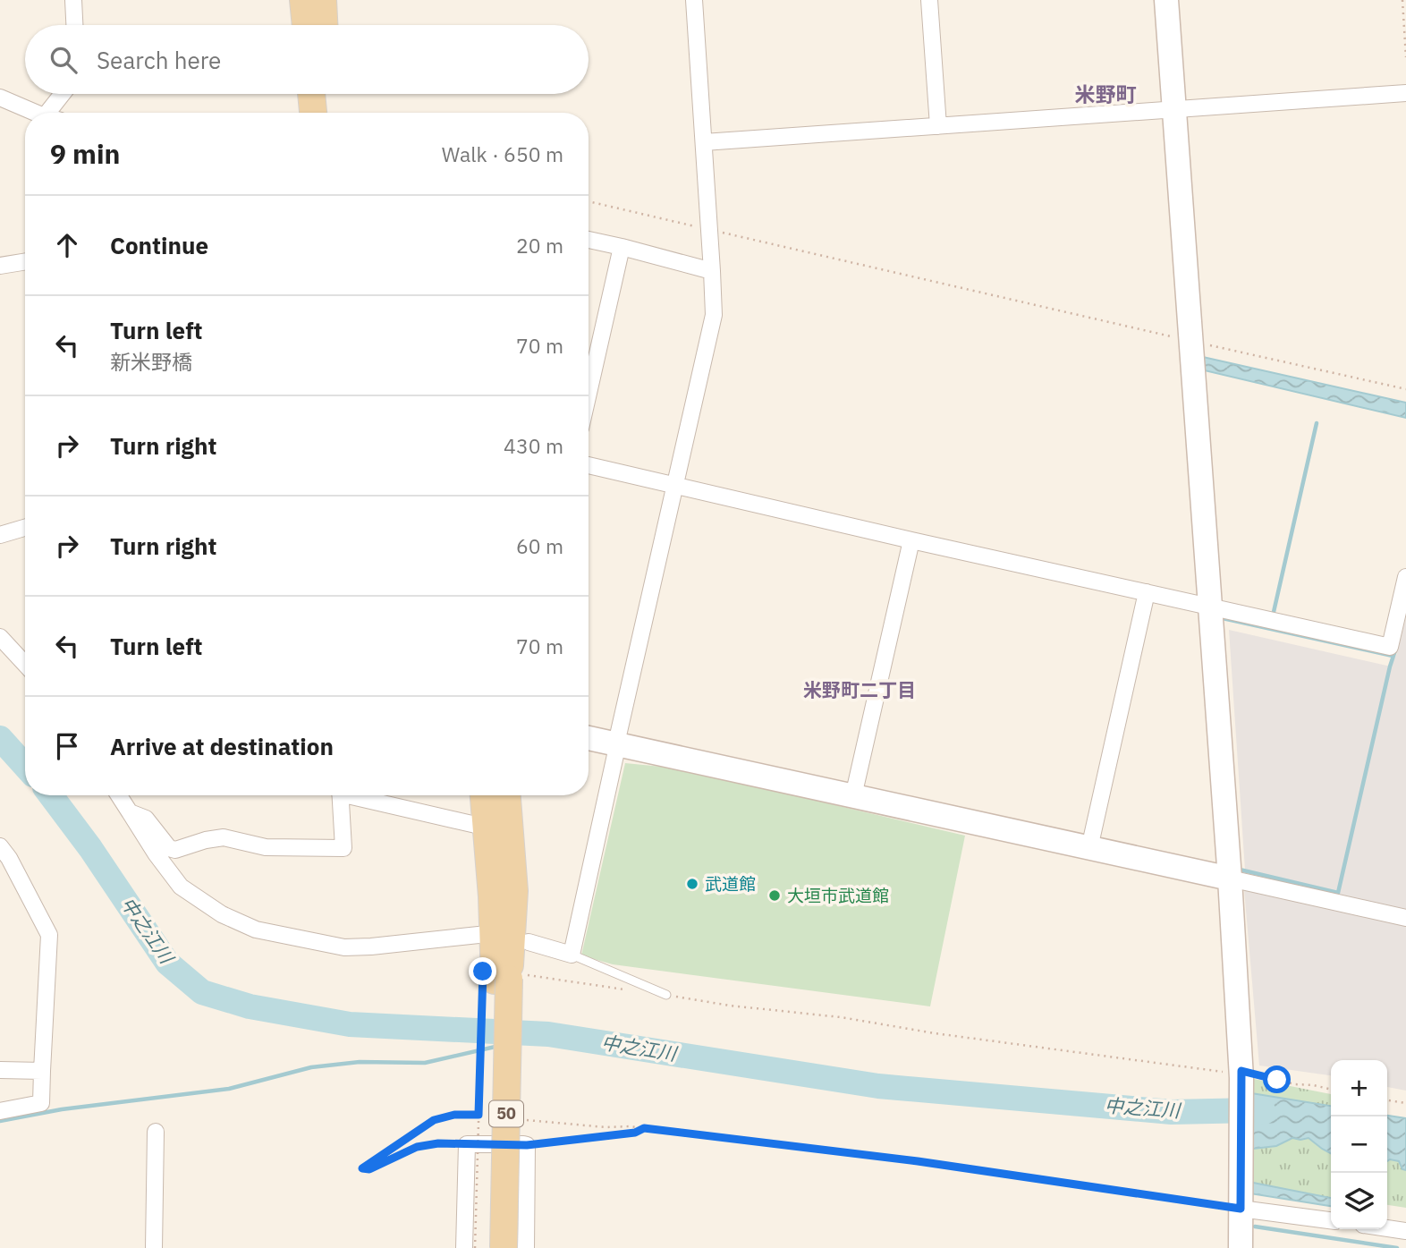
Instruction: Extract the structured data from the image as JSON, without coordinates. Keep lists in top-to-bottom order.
{
  "streets": {
    "main road": ["50"]
  },
  "districts": ["米野町", "米野町二丁目"],
  "water": ["中之江川"],
  "places": ["武道館", "大垣市武道館"],
  "page": {
    "search": "Search here",
    "heading": ["9 min", "Walk · 650 m"],
    "list": [
      ["Continue", "20 m"],
      ["Turn left", "新米野橋", "70 m"],
      ["Turn right", "430 m"],
      ["Turn right", "60 m"],
      ["Turn left", "70 m"],
      "Arrive at destination"
    ],
    "map_buttons": ["+", "−"]
  }
}
